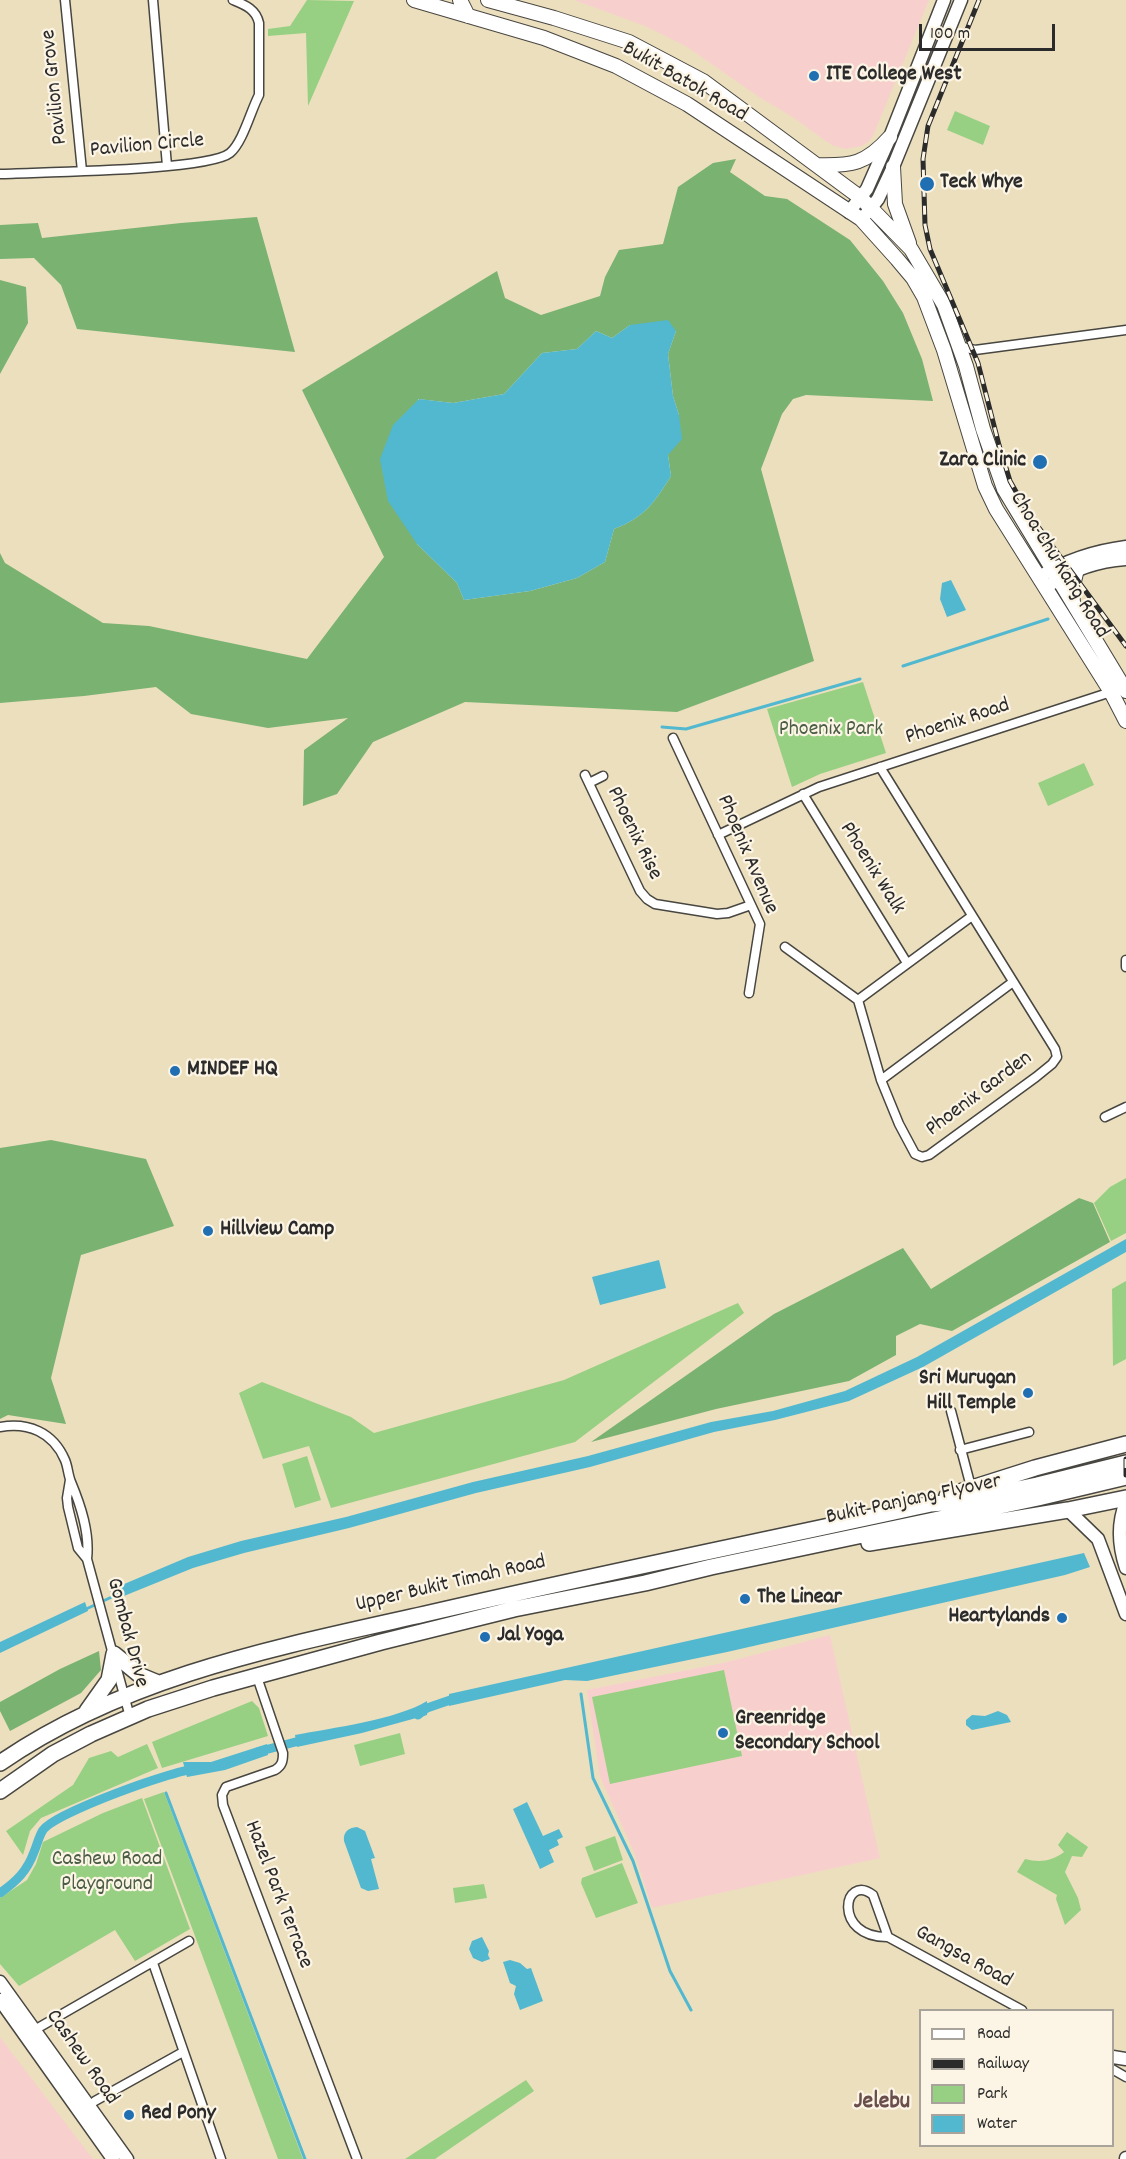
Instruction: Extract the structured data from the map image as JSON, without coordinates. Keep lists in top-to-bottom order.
{
  "streets": {
    "highway": ["Bukit Panjang Flyover", "Upper Bukit Timah Road"],
    "main road": ["Bukit Batok Road", "Choa Chu Kang Road", "Cashew Road"],
    "street": [
      "Pavilion Grove",
      "Pavilion Circle",
      "Phoenix Road",
      "Phoenix Rise",
      "Phoenix Avenue",
      "Phoenix Walk",
      "Phoenix Garden",
      "Gombak Drive",
      "Hazel Park Terrace",
      "Gangsa Road"
    ]
  },
  "crossings": [
    ["Bukit Batok Road", "Choa Chu Kang Road"],
    ["Pavilion Grove", "Pavilion Circle"],
    ["Choa Chu Kang Road", "Phoenix Road"],
    ["Phoenix Road", "Phoenix Avenue"],
    ["Phoenix Road", "Phoenix Walk"],
    ["Phoenix Road", "Phoenix Garden"],
    ["Phoenix Rise", "Phoenix Avenue"],
    ["Bukit Panjang Flyover", "Upper Bukit Timah Road"],
    ["Upper Bukit Timah Road", "Gombak Drive"],
    ["Upper Bukit Timah Road", "Hazel Park Terrace"]
  ],
  "districts": ["Jelebu"],
  "parks": ["Phoenix Park", "Cashew Road Playground"],
  "places": [
    "ITE College West",
    "Teck Whye",
    "Zara Clinic",
    "MINDEF HQ",
    "Hillview Camp",
    "Sri Murugan Hill Temple",
    "The Linear",
    "Heartylands",
    "Jal Yoga",
    "Greenridge Secondary School",
    "Red Pony"
  ],
  "legend": [
    "Road",
    "Railway",
    "Park",
    "Water"
  ],
  "scale_bar": "100 m"
}
